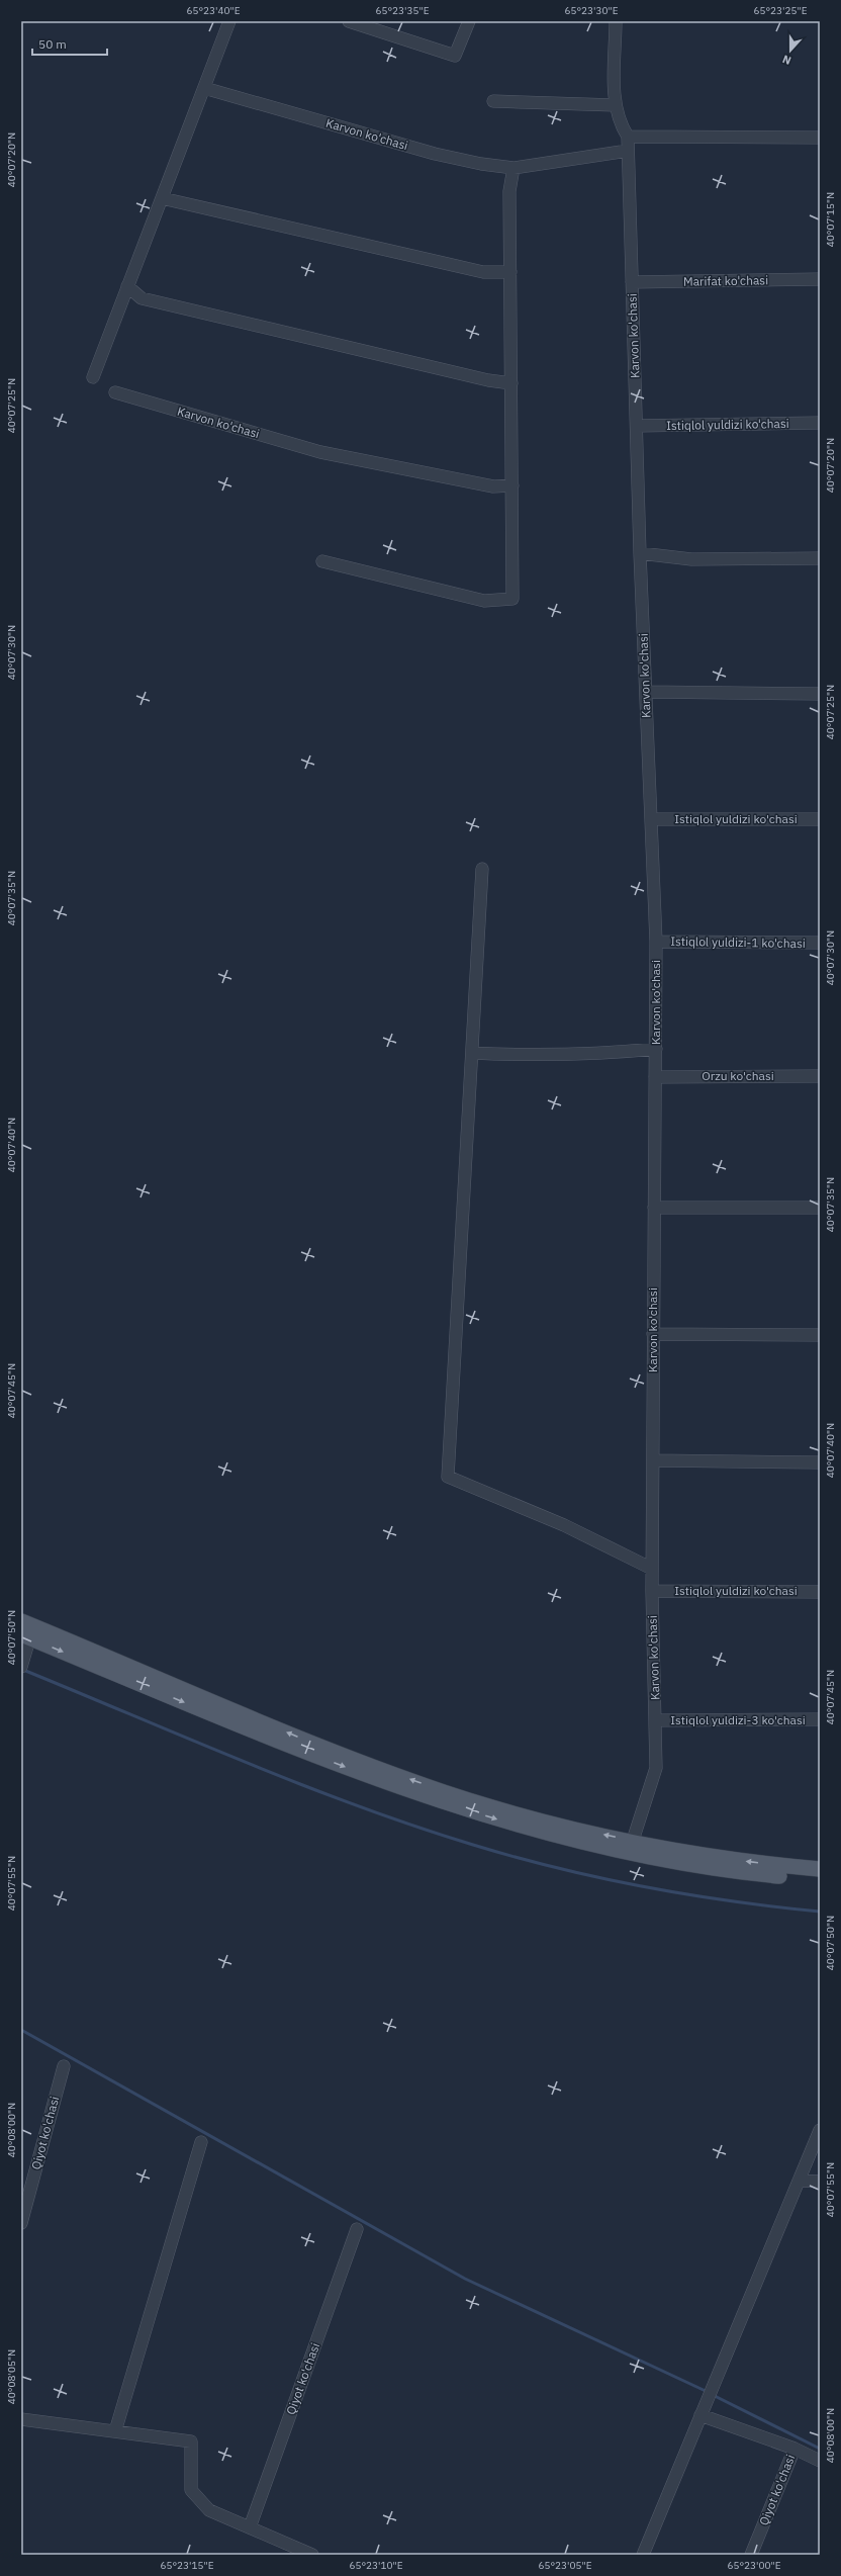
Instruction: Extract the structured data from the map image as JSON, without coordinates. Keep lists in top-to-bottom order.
{
  "streets": {
    "street": [
      "Karvon ko'chasi",
      "Marifat ko'chasi",
      "Istiqlol yuldizi ko'chasi",
      "Istiqlol yuldizi-1 ko'chasi",
      "Orzu ko'chasi",
      "Istiqlol yuldizi-3 ko'chasi",
      "Qiyot ko'chasi"
    ]
  },
  "crossings": [
    ["Karvon ko'chasi", "Marifat ko'chasi"],
    ["Karvon ko'chasi", "Istiqlol yuldizi ko'chasi"],
    ["Karvon ko'chasi", "Istiqlol yuldizi-1 ko'chasi"],
    ["Karvon ko'chasi", "Orzu ko'chasi"],
    ["Karvon ko'chasi", "Istiqlol yuldizi-3 ko'chasi"]
  ],
  "scale_bar": "50 m",
  "north": "bottom",
  "coordinates": [
    "65°23'40\"E",
    "65°23'35\"E",
    "65°23'30\"E",
    "65°23'25\"E",
    "40°07'20\"N",
    "40°07'15\"N",
    "40°07'25\"N",
    "40°07'30\"N",
    "40°07'35\"N",
    "40°07'40\"N",
    "40°07'45\"N",
    "40°07'50\"N",
    "40°07'55\"N",
    "40°08'00\"N",
    "40°08'05\"N",
    "65°23'15\"E",
    "65°23'10\"E",
    "65°23'05\"E",
    "65°23'00\"E"
  ]
}
